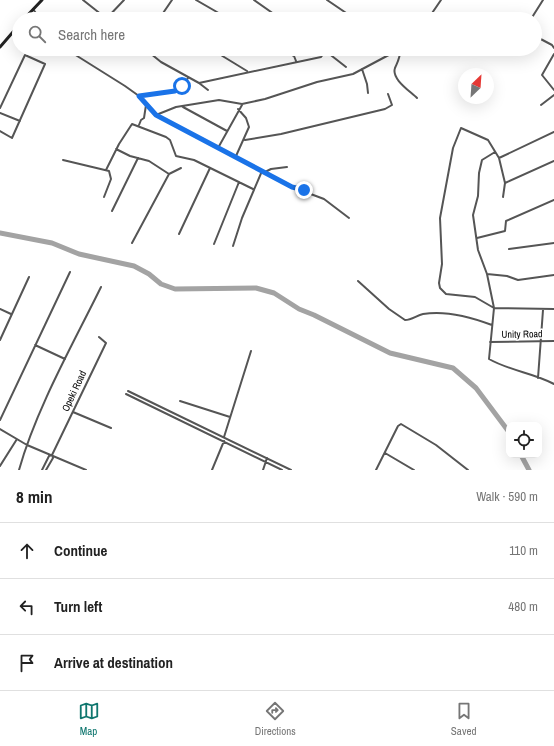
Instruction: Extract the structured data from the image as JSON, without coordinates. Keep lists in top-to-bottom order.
{
  "streets": {
    "street": ["Unity Road", "Opeki Road"]
  },
  "north": "top right",
  "page": {
    "search": "Search here",
    "heading": ["8 min", "Walk · 590 m"],
    "list": [
      ["Continue", "110 m"],
      ["Turn left", "480 m"],
      "Arrive at destination"
    ],
    "nav": ["Map", "Directions", "Saved"]
  }
}
